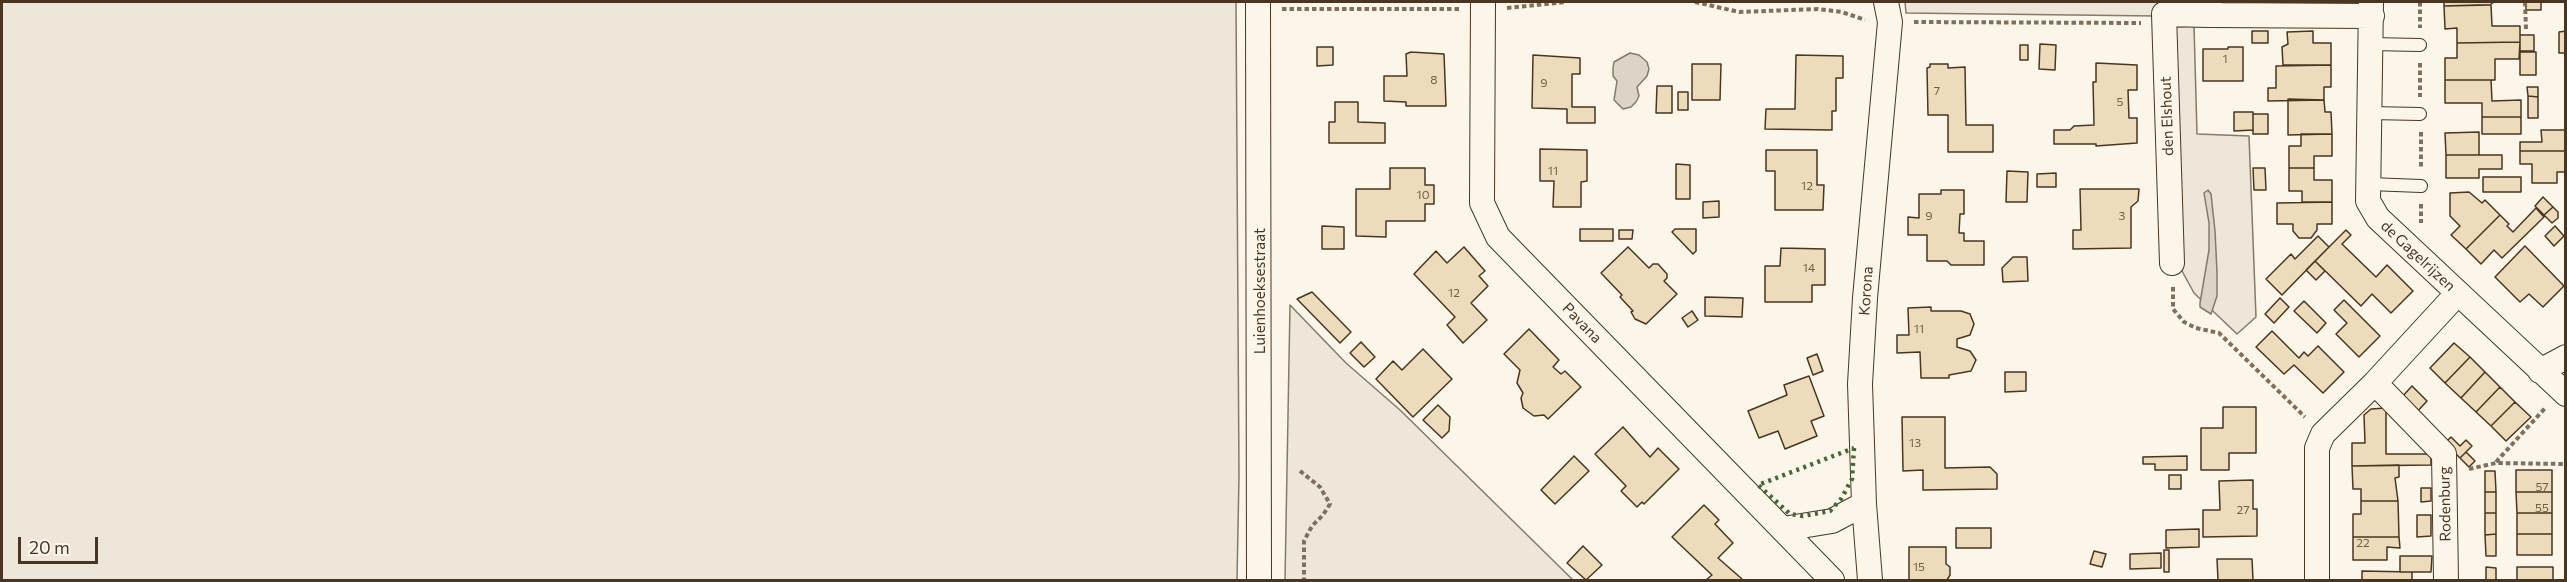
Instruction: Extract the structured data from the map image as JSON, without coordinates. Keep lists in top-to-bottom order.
{
  "streets": {
    "street": [
      "den Elshout",
      "de Gagelrijzen",
      "Luienhoeksestraat",
      "Korona",
      "Pavana",
      "Rodenburg"
    ]
  },
  "house_numbers": [
    "1",
    "8",
    "9",
    "7",
    "5",
    "11",
    "12",
    "10",
    "9",
    "3",
    "14",
    "12",
    "11",
    "13",
    "57",
    "55",
    "27",
    "22",
    "15"
  ],
  "scale_bar": "20 m"
}
